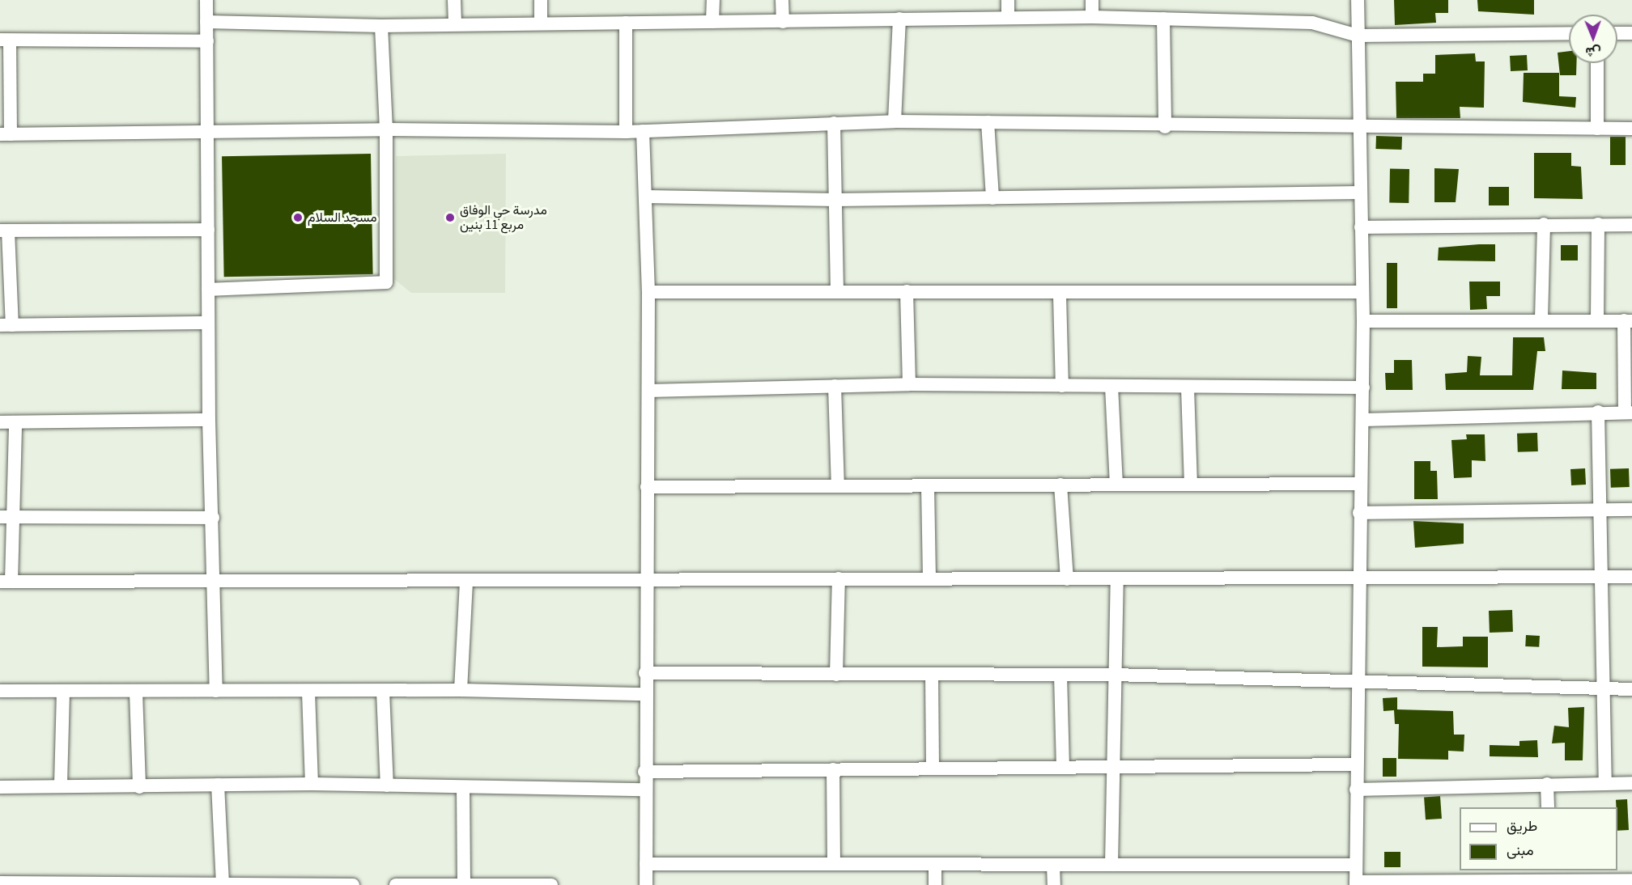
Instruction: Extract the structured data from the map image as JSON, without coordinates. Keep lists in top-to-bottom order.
{
  "places": ["مسجد السلام", "مدرسة حي الوفاق مربع 11 بنين"],
  "legend": ["طريق", "مبنى"],
  "north": "bottom"
}
